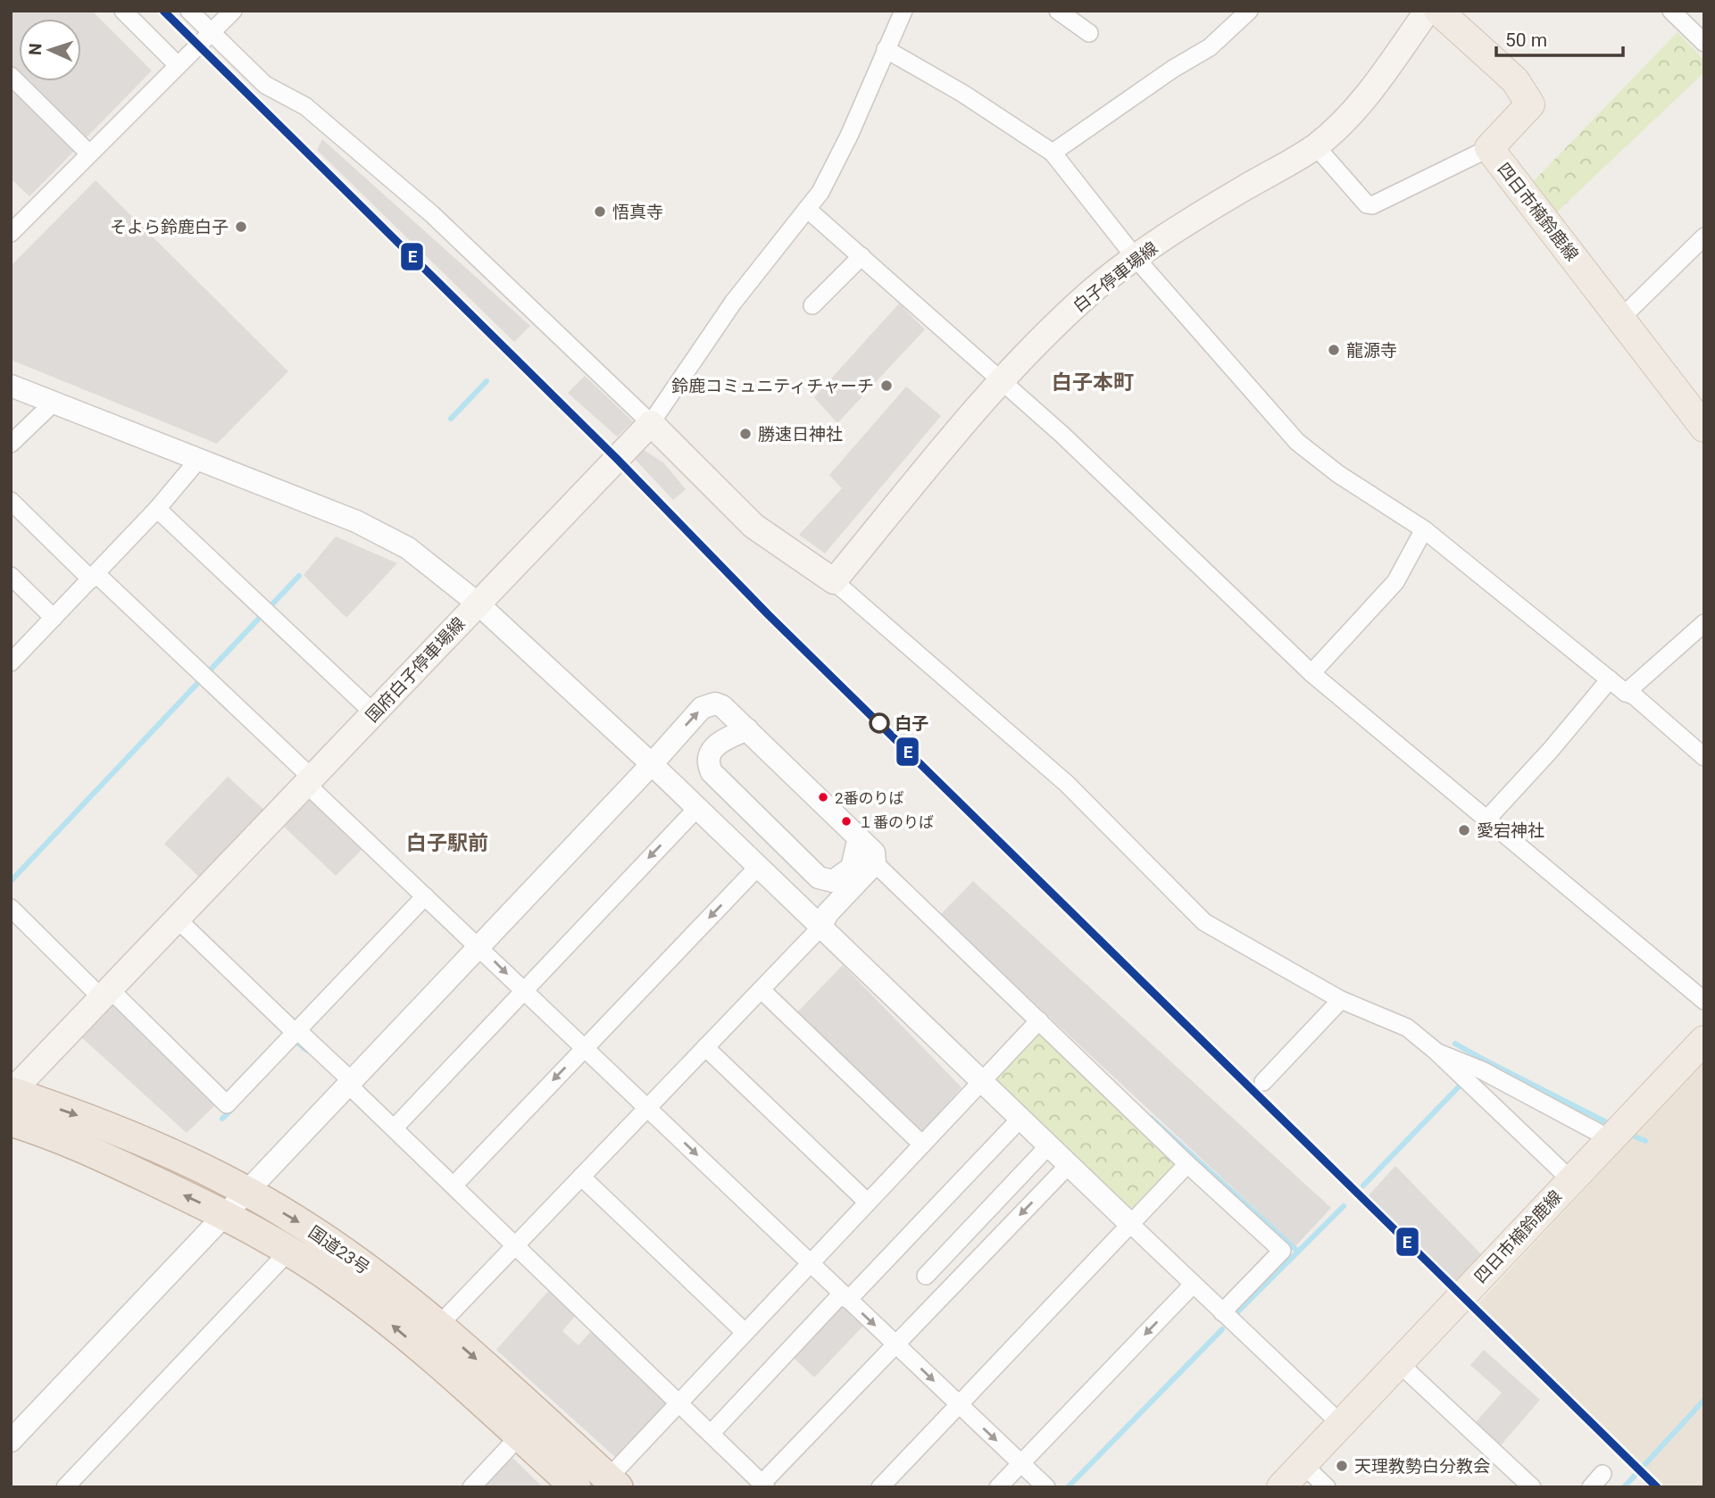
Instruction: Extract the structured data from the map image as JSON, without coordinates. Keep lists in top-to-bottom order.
{
  "streets": {
    "highway": ["国道23号"],
    "main road": ["四日市楠鈴鹿線", "白子停車場線", "国府白子停車場線"]
  },
  "crossings": [
    ["国府白子停車場線", "国道23号"]
  ],
  "districts": ["白子本町", "白子駅前"],
  "places": [
    "悟真寺",
    "そよら鈴鹿白子",
    "龍源寺",
    "鈴鹿コミュニティチャーチ",
    "勝速日神社",
    "白子",
    "2番のりば",
    "１番のりば",
    "愛宕神社",
    "天理教勢白分教会"
  ],
  "lines": ["transit line E"],
  "scale_bar": "50 m",
  "north": "left"
}
